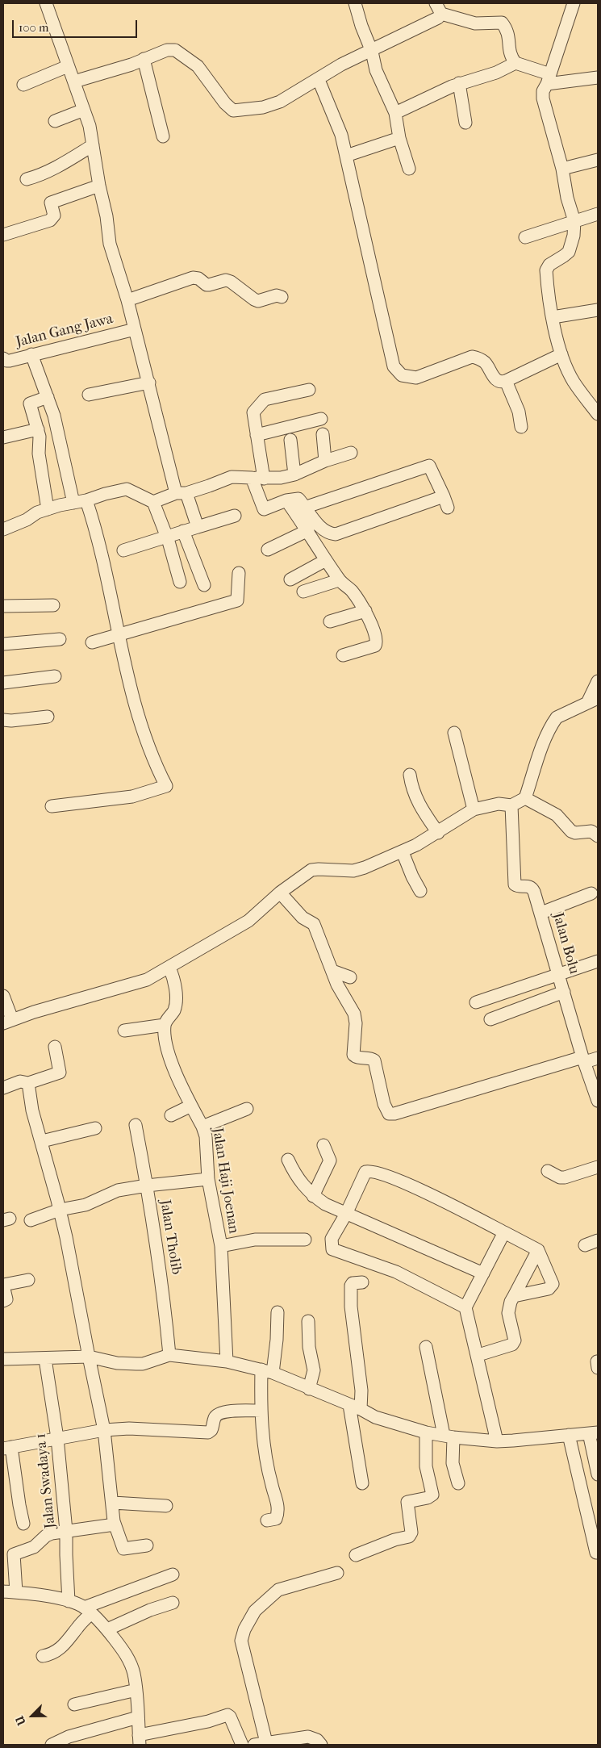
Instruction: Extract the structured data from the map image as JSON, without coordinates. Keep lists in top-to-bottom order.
{
  "streets": {
    "street": [
      "Jalan Gang Jawa",
      "Jalan Bolu",
      "Jalan Haji Joenan",
      "Jalan Tholib",
      "Jalan Swadaya 1"
    ]
  },
  "scale_bar": "100 m",
  "north": "bottom left"
}
